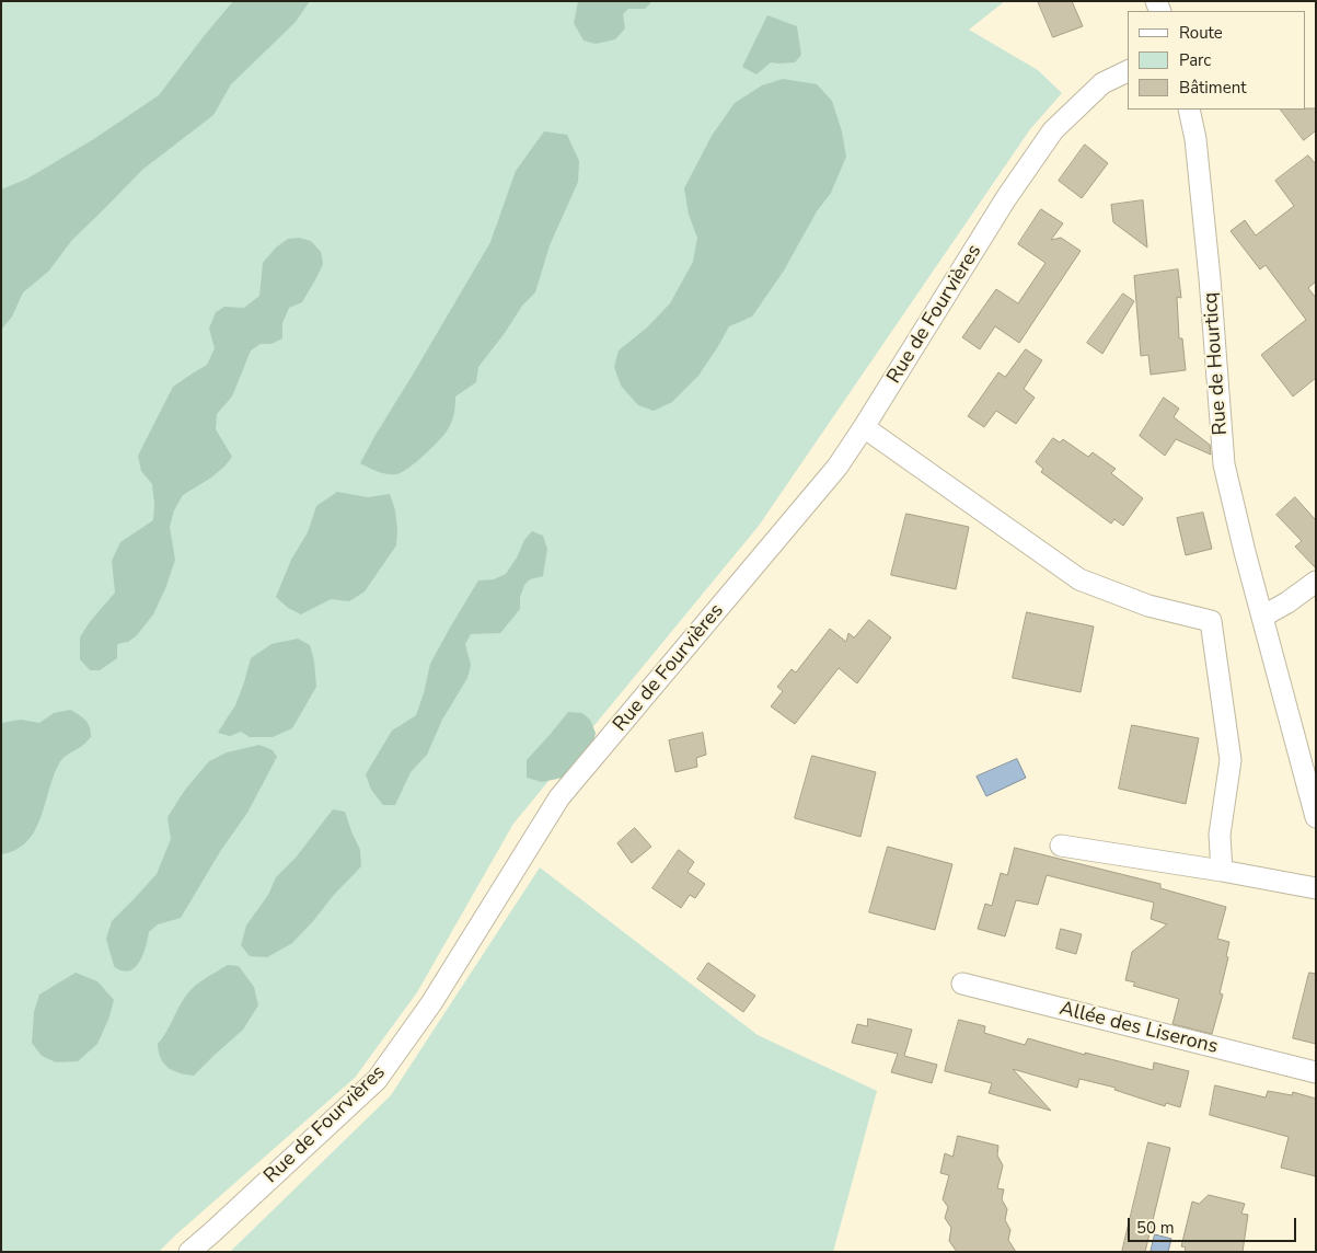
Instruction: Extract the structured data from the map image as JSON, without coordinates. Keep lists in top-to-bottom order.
{
  "streets": {
    "street": ["Rue de Fourvières", "Rue de Hourticq", "Allée des Liserons"]
  },
  "legend": ["Route", "Parc", "Bâtiment"],
  "scale_bar": "50 m"
}
